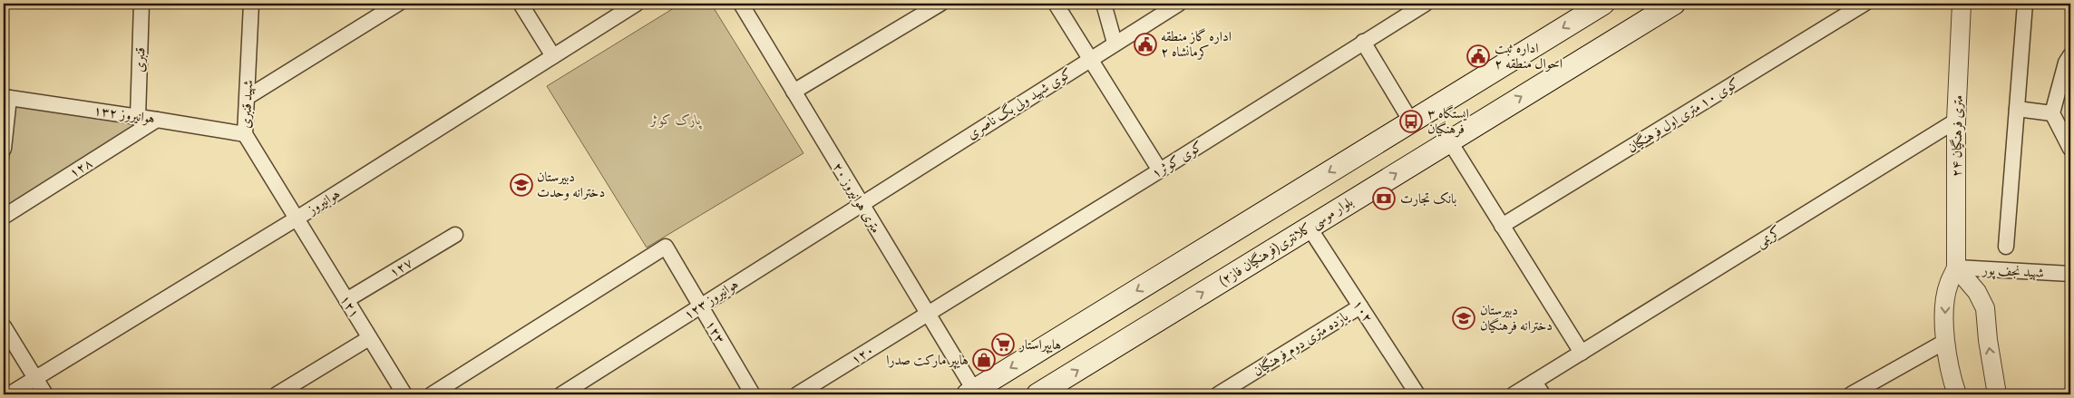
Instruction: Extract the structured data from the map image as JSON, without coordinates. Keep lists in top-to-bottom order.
{
  "streets": {
    "main road": ["بلوار موسی کلانتری(فرهنگیان فاز۲)"],
    "street": [
      "قنبری",
      "کوی شهید ولی بگ ناصری",
      "شهید قنبری",
      "هوانیروز ۱۳۲",
      "کوی ۱۰ متری اول فرهنگیان",
      "۲۴ متری فرهنگیان",
      "کوی کوثر۱",
      "۱۲۸",
      "۲۰ متری هوانیروز",
      "هوانیروز",
      "کریمی",
      "۱۲۷",
      "شهید نجف پور",
      "۱۲۳ هوانیروز",
      "۱۲۱",
      "۱۰۲",
      "۱۲۳",
      "یازده متری دوم فرهنگیان",
      "۱۲۰"
    ]
  },
  "crossings": [
    ["قنبری", "هوانیروز ۱۳۲"],
    ["کوی شهید ولی بگ ناصری", "۲۰ متری هوانیروز"],
    ["کوی شهید ولی بگ ناصری", "۱۲۳ هوانیروز"],
    ["شهید قنبری", "هوانیروز ۱۳۲"],
    ["شهید قنبری", "هوانیروز"],
    ["شهید قنبری", "۱۲۱"],
    ["هوانیروز ۱۳۲", "۱۲۸"],
    ["۲۴ متری فرهنگیان", "کریمی"],
    ["۲۴ متری فرهنگیان", "شهید نجف پور"],
    ["کوی کوثر۱", "۲۰ متری هوانیروز"],
    ["کوی کوثر۱", "۱۲۰"],
    ["۲۰ متری هوانیروز", "۱۲۳ هوانیروز"],
    ["۲۰ متری هوانیروز", "۱۲۰"],
    ["هوانیروز", "۱۲۱"],
    ["بلوار موسی کلانتری(فرهنگیان فاز۲)", "۱۰۲"],
    ["۱۲۷", "۱۲۱"],
    ["۱۲۳ هوانیروز", "۱۲۳"],
    ["۱۰۲", "یازده متری دوم فرهنگیان"]
  ],
  "parks": ["پارک کوثر"],
  "places": {
    "public building": ["اداره گاز منطقه ۲ کرمانشاه", "اداره ثبت احوال منطقه ۲"],
    "bus stop": ["ایستگاه ۳ فرهنگیان"],
    "school or university": ["دبیرستان دخترانه وحدت", "دبیرستان دخترانه فرهنگیان"],
    "bank": ["بانک تجارت"],
    "supermarket": ["هایپراستار"],
    "shop": ["هایپر مارکت صدرا"]
  }
}
